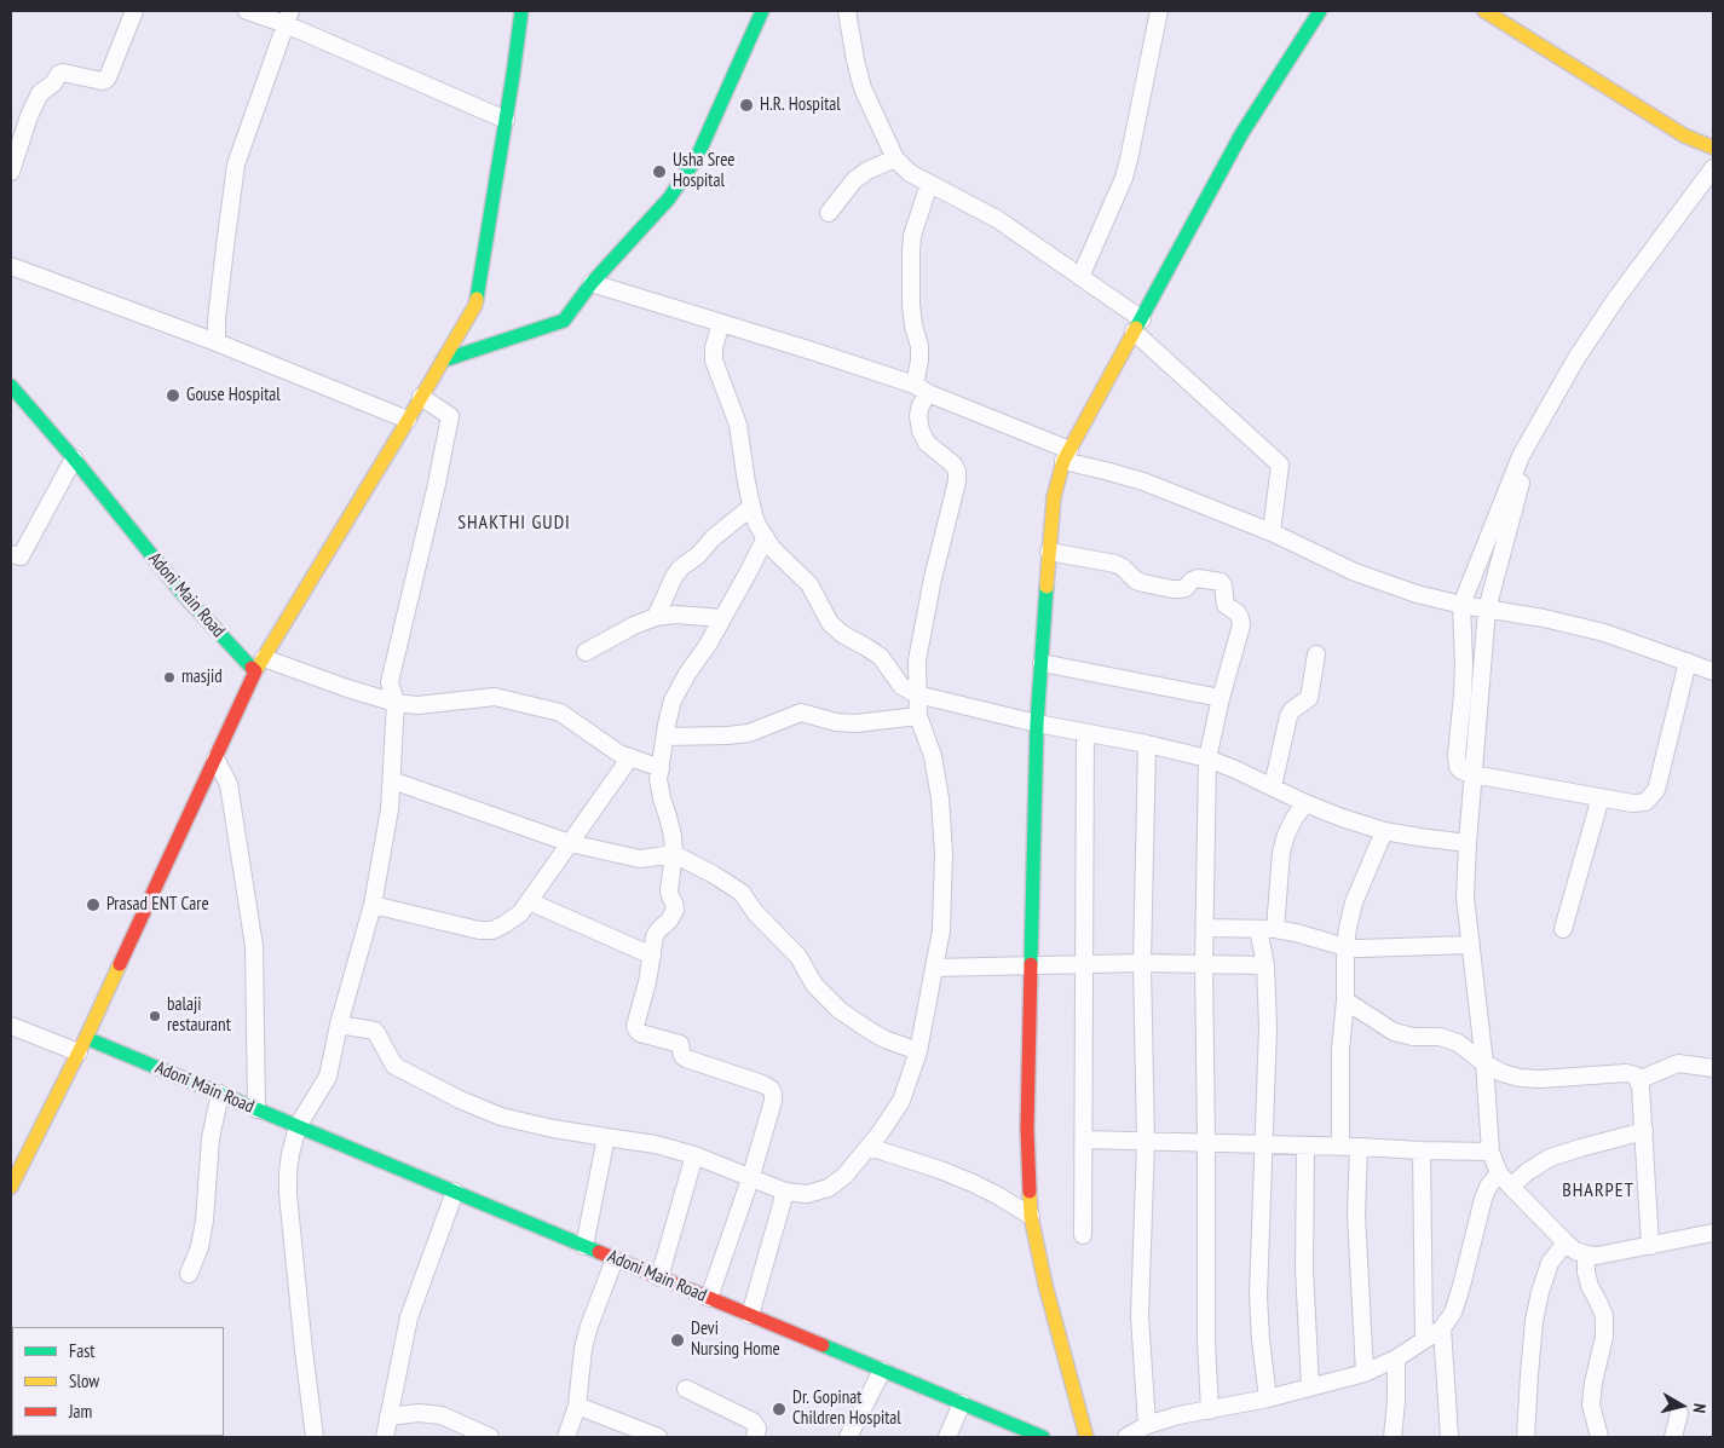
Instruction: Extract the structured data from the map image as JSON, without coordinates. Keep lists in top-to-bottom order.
{
  "streets": {
    "street": ["Adoni Main Road"]
  },
  "districts": ["SHAKTHI GUDI", "BHARPET"],
  "places": [
    "H.R. Hospital",
    "Usha Sree Hospital",
    "Gouse Hospital",
    "masjid",
    "Prasad ENT Care",
    "balaji restaurant",
    "Devi Nursing Home",
    "Dr. Gopinat Children Hospital"
  ],
  "legend": ["Fast", "Slow", "Jam"],
  "north": "right"
}
